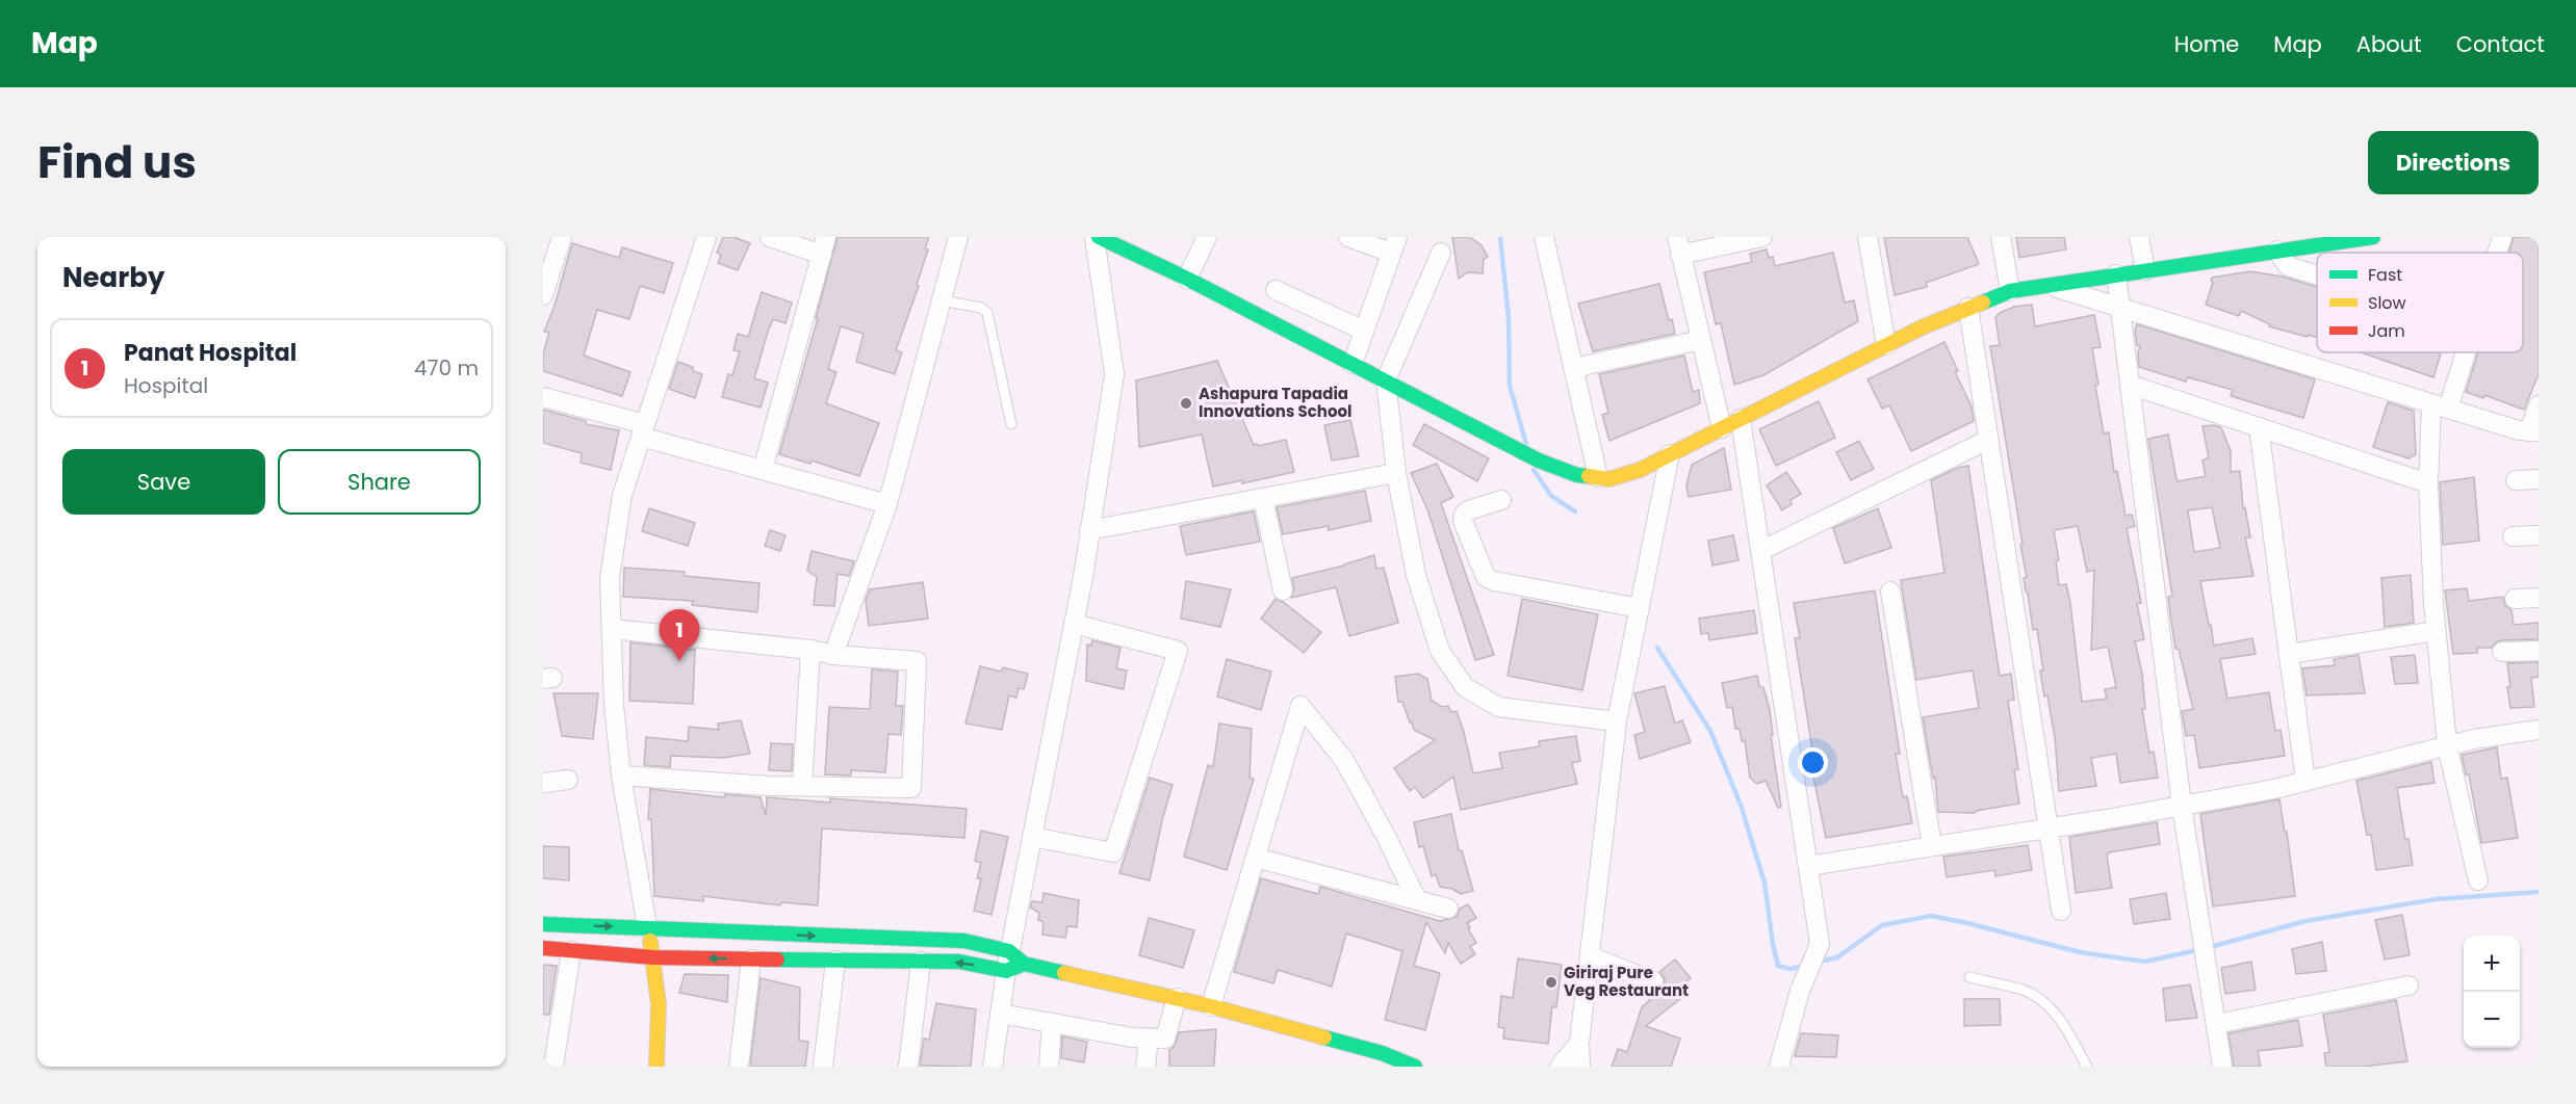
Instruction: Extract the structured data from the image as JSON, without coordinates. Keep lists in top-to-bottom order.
{
  "places": ["Ashapura Tapadia Innovations School", "Giriraj Pure Veg Restaurant"],
  "legend": ["Fast", "Slow", "Jam"],
  "page": {
    "header": "Map",
    "nav": [
      "Home",
      "Map",
      "About",
      "Contact"
    ],
    "title": "Find us",
    "buttons": [
      "Directions",
      ["Save", "Share"]
    ],
    "heading": "Nearby",
    "list": [
      {
        "mark": "1",
        "name": "Panat Hospital",
        "note": "Hospital",
        "value": "470 m"
      }
    ],
    "pins": "1",
    "map_buttons": ["+", "−"]
  }
}
